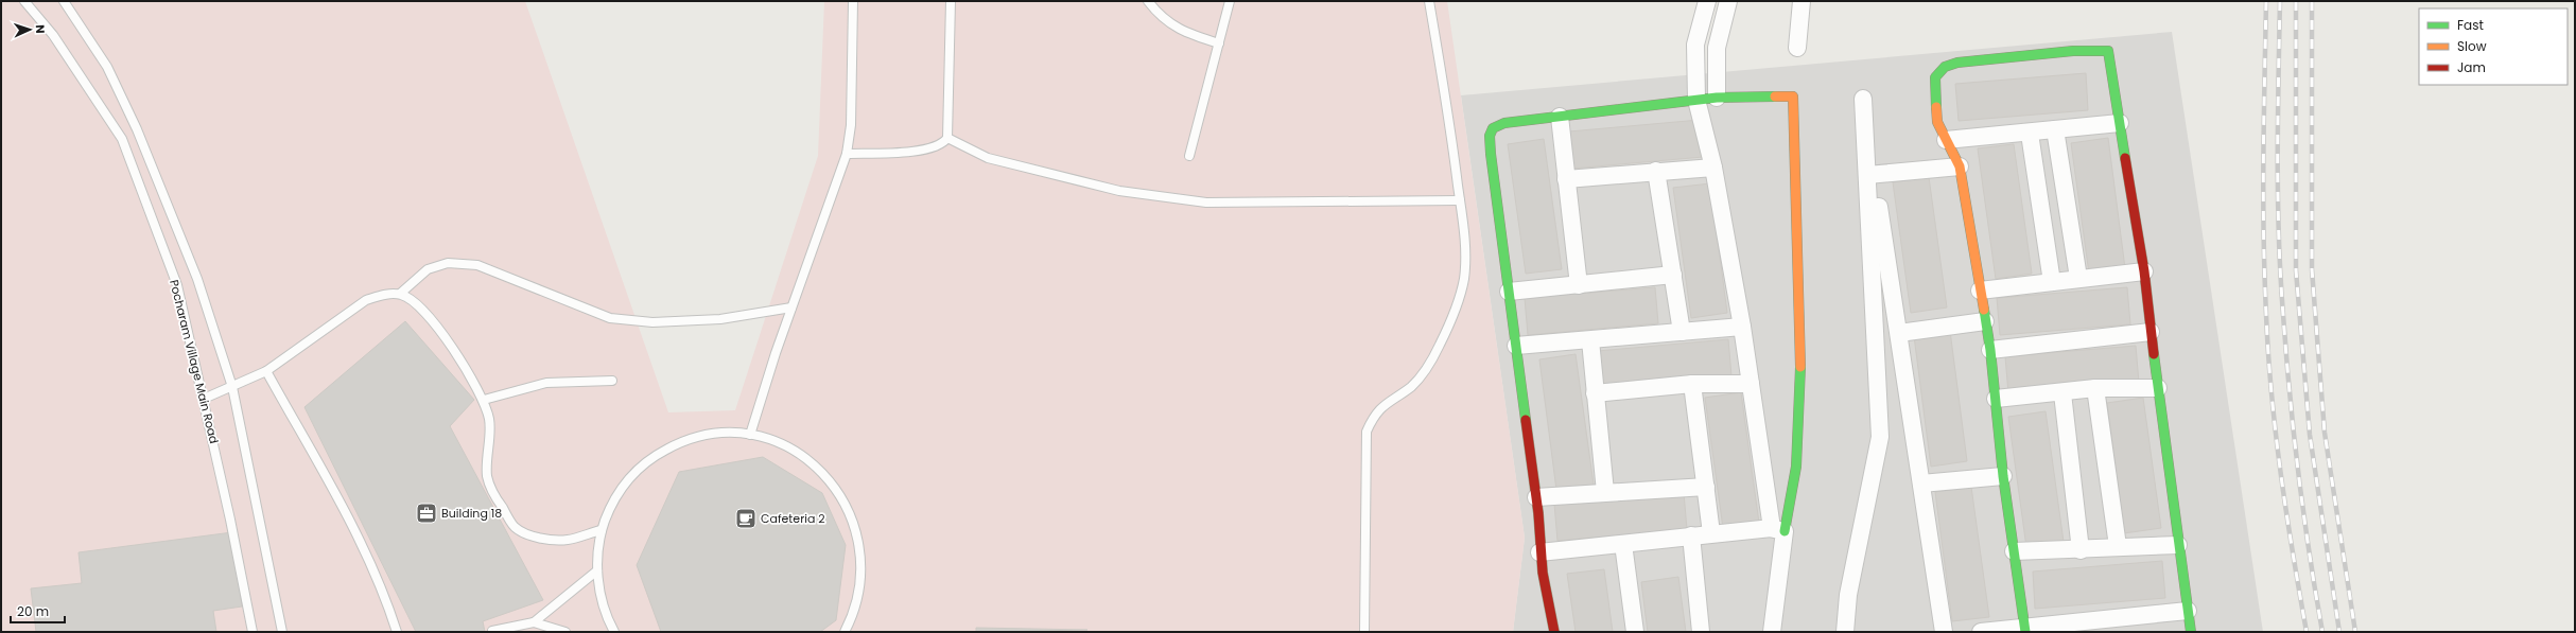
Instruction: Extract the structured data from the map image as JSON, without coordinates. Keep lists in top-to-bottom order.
{
  "streets": {
    "lane": ["Pocharam Village Main Road"]
  },
  "places": {
    "office": ["Building 18"],
    "cafe": ["Cafeteria 2"]
  },
  "legend": ["Fast", "Slow", "Jam"],
  "scale_bar": "20 m",
  "north": "right"
}
